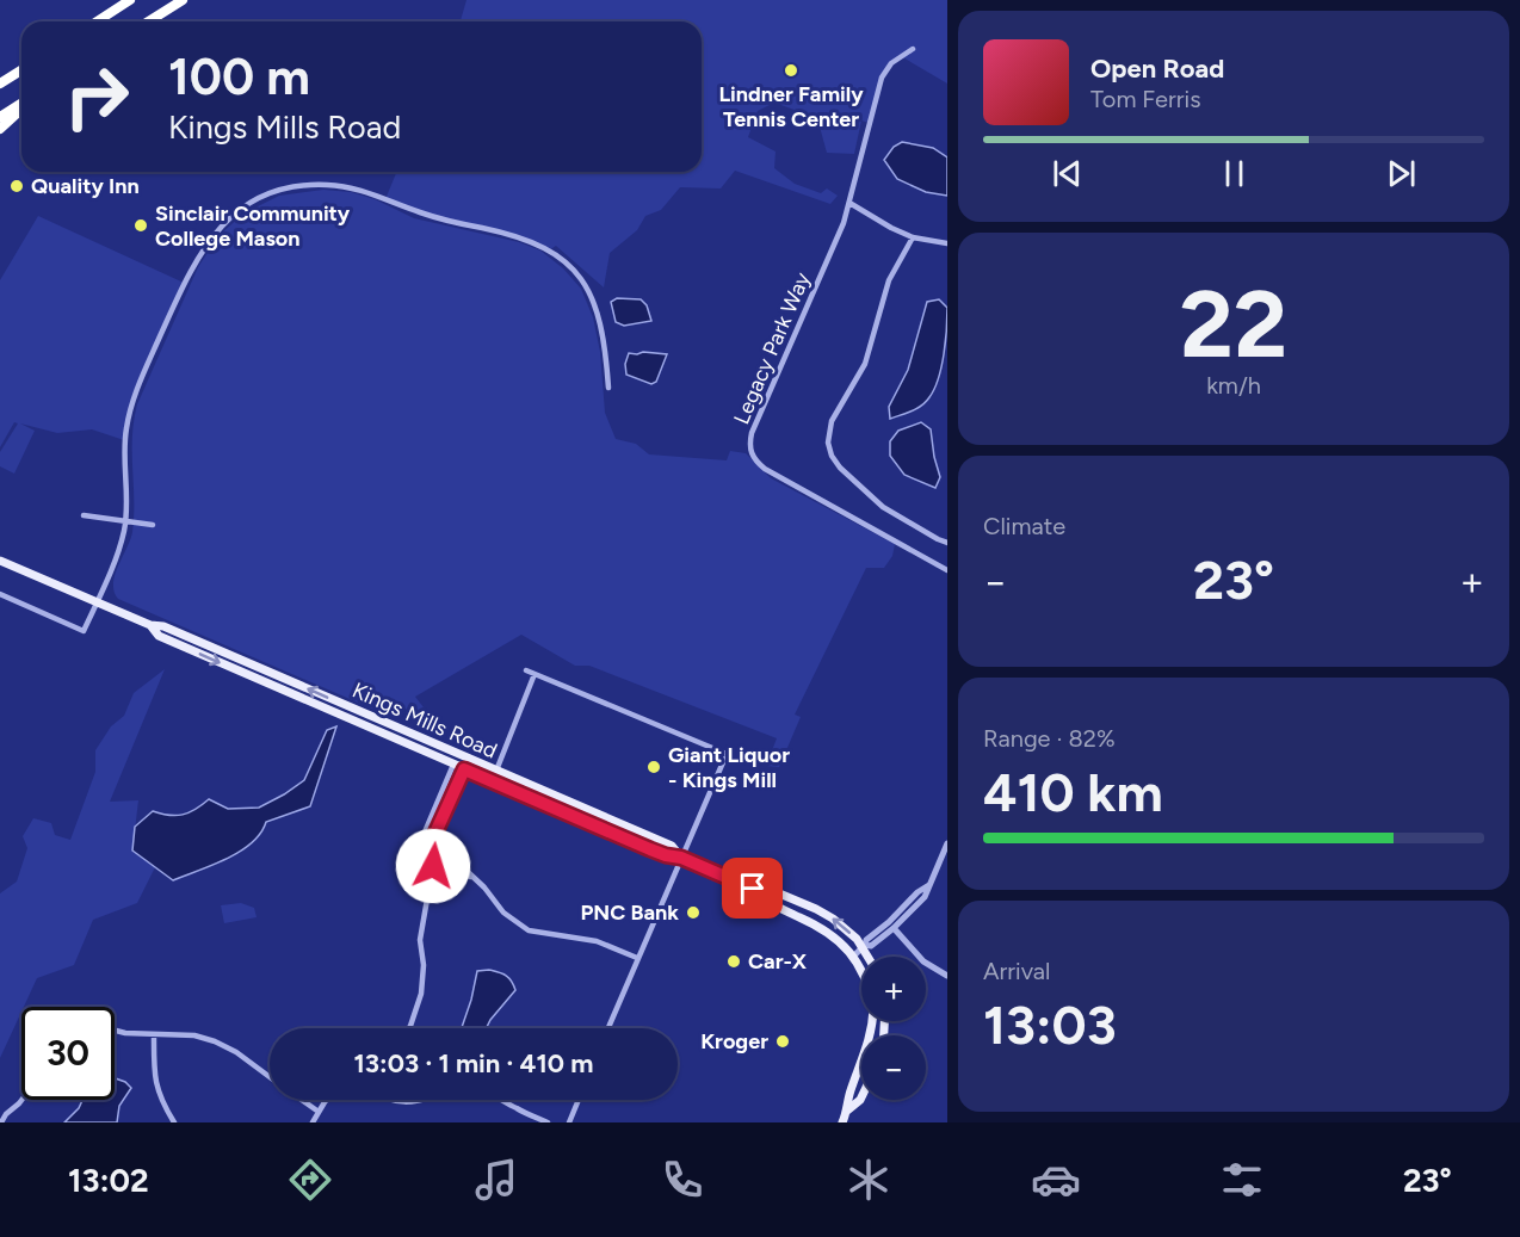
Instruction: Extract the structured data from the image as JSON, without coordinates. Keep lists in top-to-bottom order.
{
  "streets": {
    "main road": ["Kings Mills Road"],
    "street": ["Legacy Park Way"]
  },
  "places": [
    "Lindner Family Tennis Center",
    "Quality Inn",
    "Sinclair Community College Mason",
    "Giant Liquor - Kings Mill",
    "PNC Bank",
    "Car-X",
    "Kroger"
  ],
  "page": {
    "turn": ["100 m", "Kings Mills Road"],
    "song": ["Open Road", "Tom Ferris"],
    "tile": [
      ["22", "km/h"],
      "Climate",
      ["Range · 82%", "410 km"],
      ["Arrival", "13:03"]
    ],
    "heat": ["−", "23°", "+"],
    "map_buttons": ["+", "−"],
    "limit": "30",
    "trip": "13:03 · 1 min · 410 m",
    "tabs": ["13:02", "23°"]
  }
}
